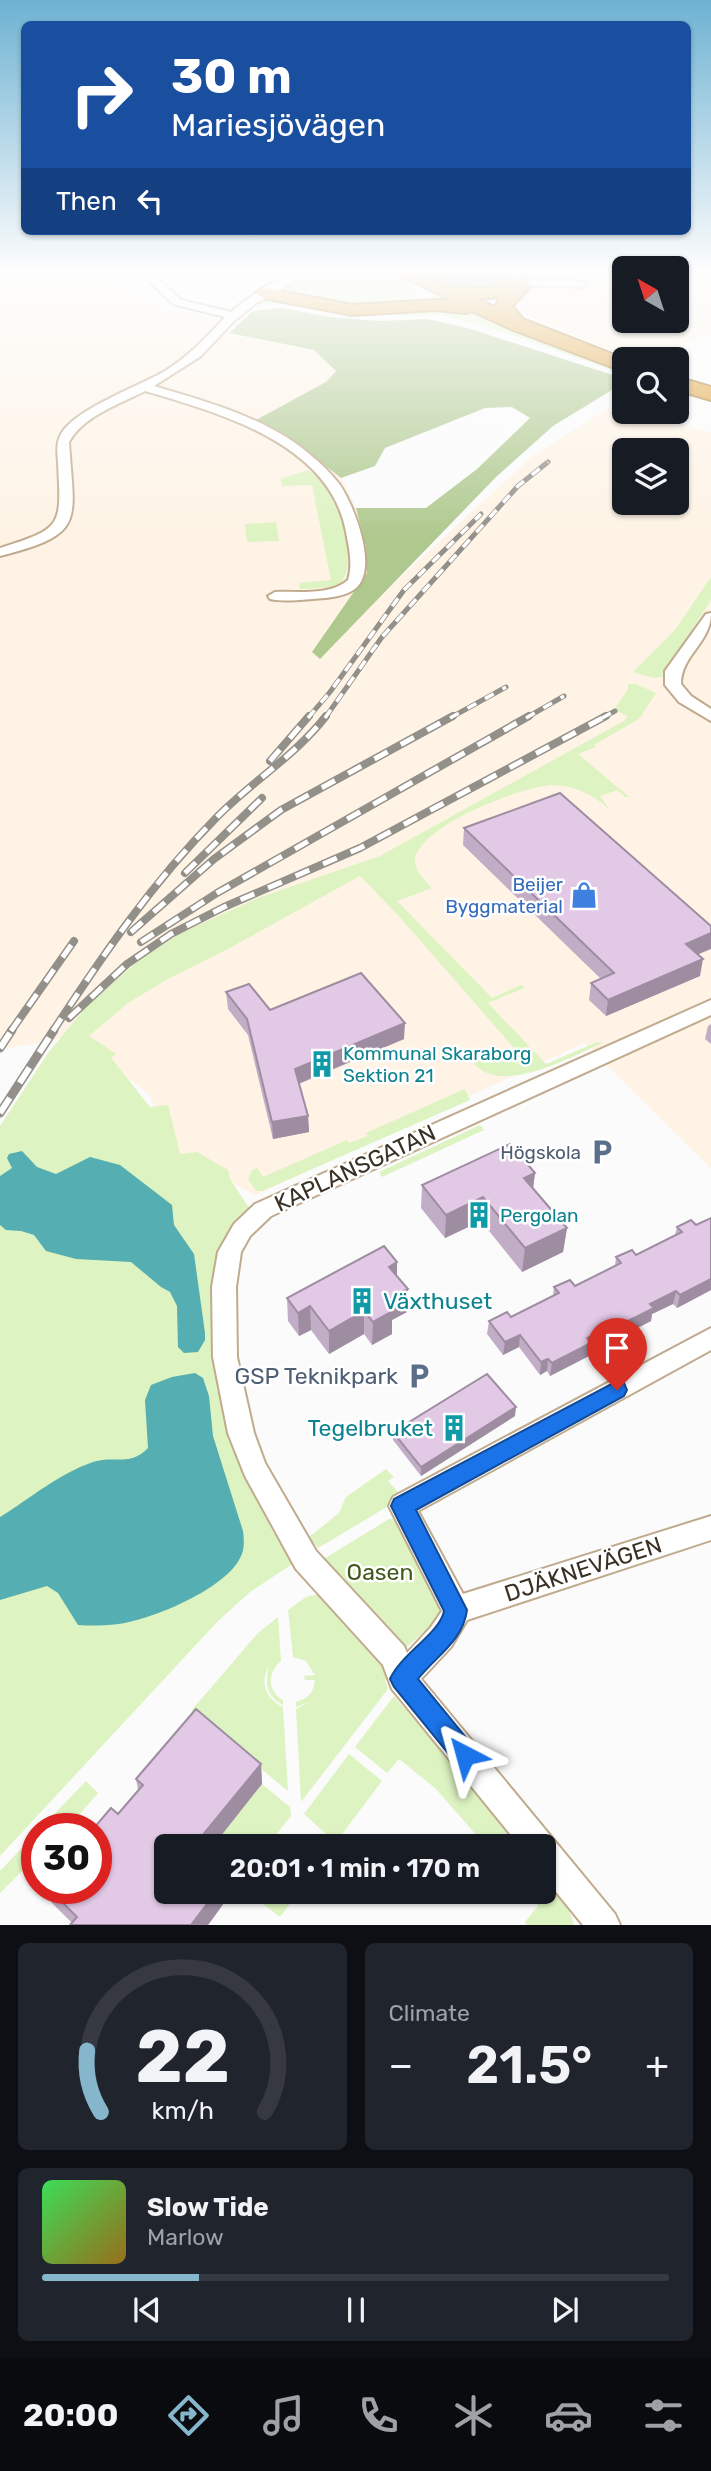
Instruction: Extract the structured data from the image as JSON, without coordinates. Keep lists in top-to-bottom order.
{
  "streets": {
    "street": ["KAPLANSGATAN", "DJÄKNEVÄGEN"]
  },
  "parks": ["Oasen"],
  "places": {
    "shop": ["Beijer Byggmaterial"],
    "building": [
      "Kommunal Skaraborg Sektion 21",
      "Pergolan",
      "Växthuset",
      "Tegelbruket"
    ],
    "parking": ["Högskola", "GSP Teknikpark"]
  },
  "north": "top left",
  "page": {
    "turn": ["30 m", "Mariesjövägen"],
    "then": "Then",
    "limit": "30",
    "trip": "20:01 · 1 min · 170 m",
    "tile": "Climate",
    "heat": ["−", "21.5°", "+"],
    "song": ["Slow Tide", "Marlow"],
    "tabs": "20:00",
    "gauge": ["22", "km/h"]
  }
}
